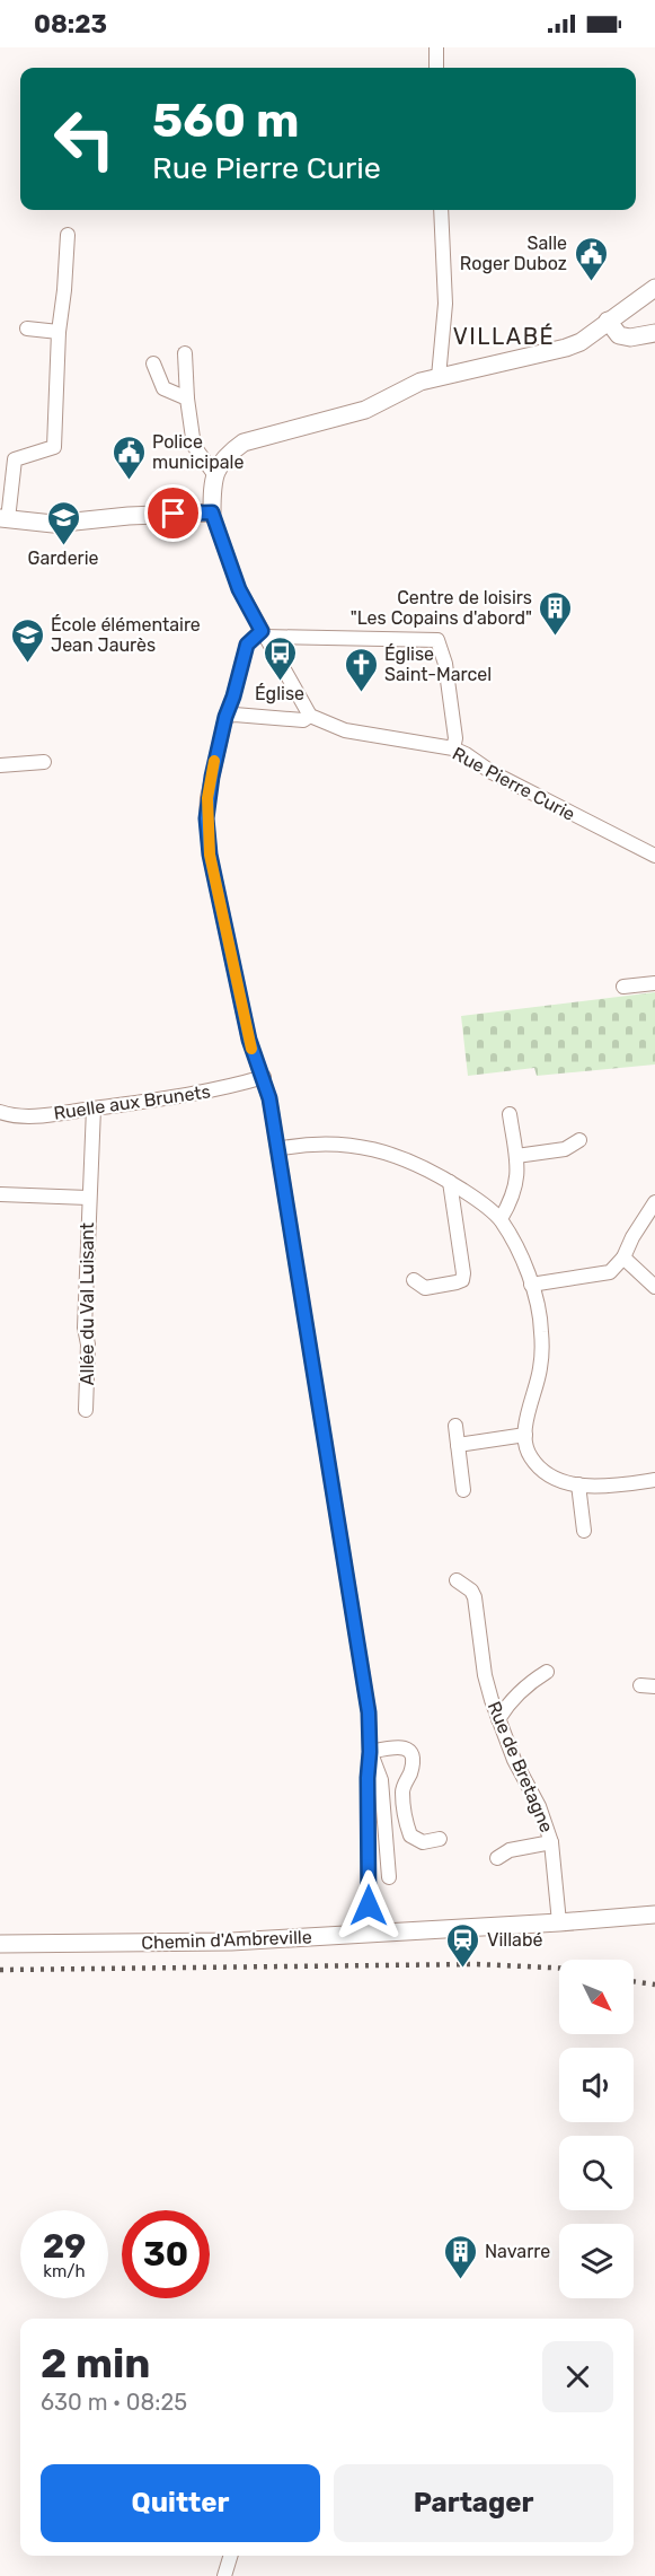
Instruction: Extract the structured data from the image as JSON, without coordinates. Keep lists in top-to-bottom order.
{
  "streets": {
    "street": [
      "Rue Pierre Curie",
      "Ruelle aux Brunets",
      "Allée du Val Luisant",
      "Rue de Bretagne",
      "Chemin d'Ambreville"
    ]
  },
  "crossings": [
    ["Ruelle aux Brunets", "Allée du Val Luisant"],
    ["Rue de Bretagne", "Chemin d'Ambreville"]
  ],
  "districts": ["VILLABÉ"],
  "places": {
    "public building": ["Salle Roger Duboz", "Police municipale"],
    "school or university": ["Garderie", "École élémentaire Jean Jaurès"],
    "building": ["Centre de loisirs \"Les Copains d'abord\"", "Navarre"],
    "bus stop": ["Église"],
    "church": ["Église Saint-Marcel"],
    "station": ["Villabé"]
  },
  "north": "bottom right",
  "page": {
    "status": "08:23",
    "turn": ["560 m", "Rue Pierre Curie"],
    "speed": "29 km/h",
    "limit": "30",
    "heading": ["2 min", "630 m · 08:25"],
    "buttons": ["Quitter", "Partager"]
  }
}
